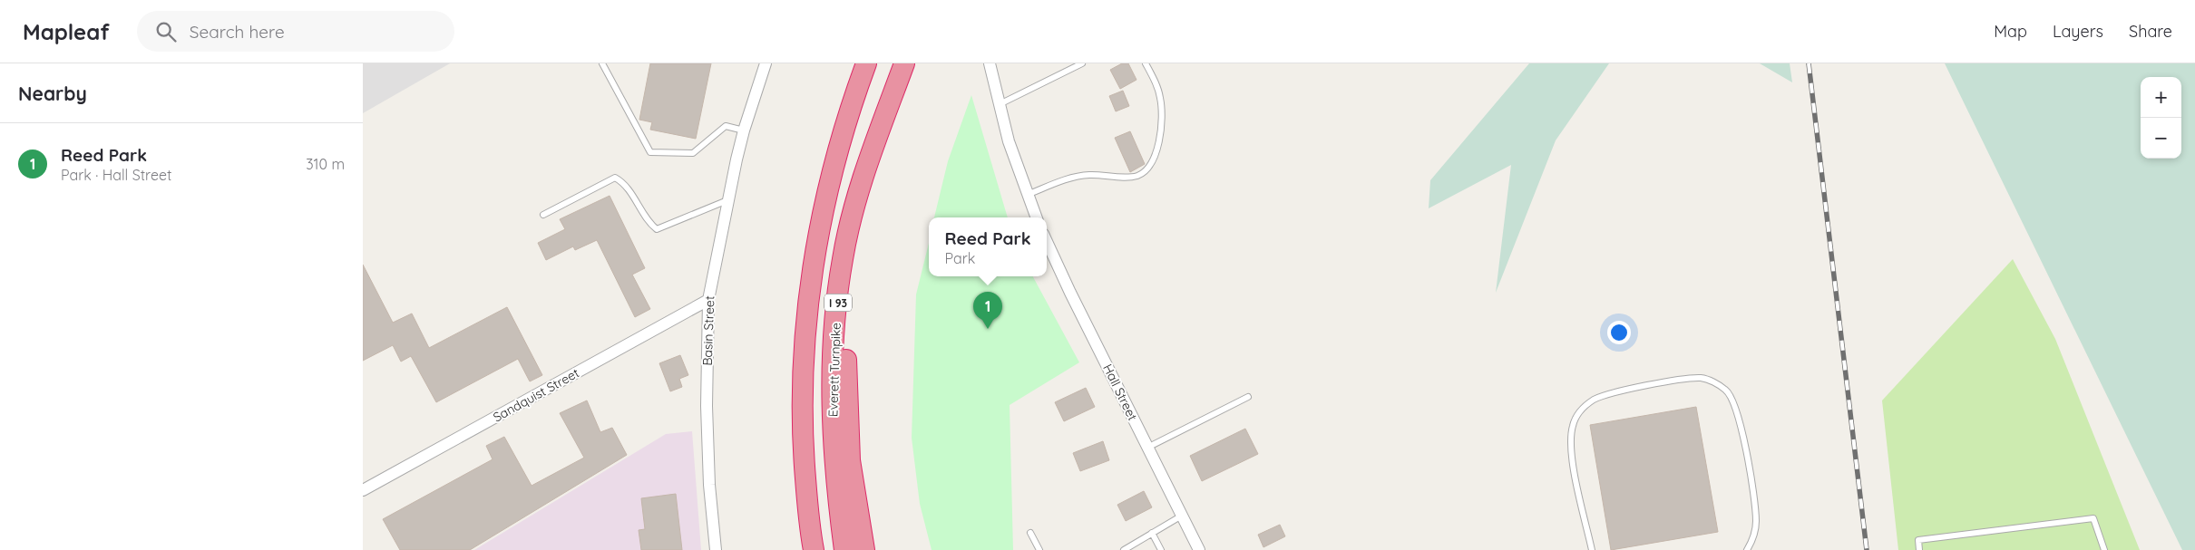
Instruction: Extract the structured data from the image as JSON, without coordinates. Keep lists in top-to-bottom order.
{
  "streets": {
    "highway": ["I 93", "Everett Turnpike"],
    "street": ["Basin Street", "Hall Street", "Sandquist Street"]
  },
  "crossings": [
    ["Basin Street", "Sandquist Street"]
  ],
  "page": {
    "header": "Mapleaf",
    "search": "Search here",
    "nav": ["Map", "Layers", "Share"],
    "heading": "Nearby",
    "map_buttons": ["+", "−"],
    "list": [
      {
        "mark": "1",
        "name": "Reed Park",
        "note": "Park · Hall Street",
        "value": "310 m"
      }
    ],
    "popup": ["Reed Park", "Park"],
    "pins": "1"
  }
}
